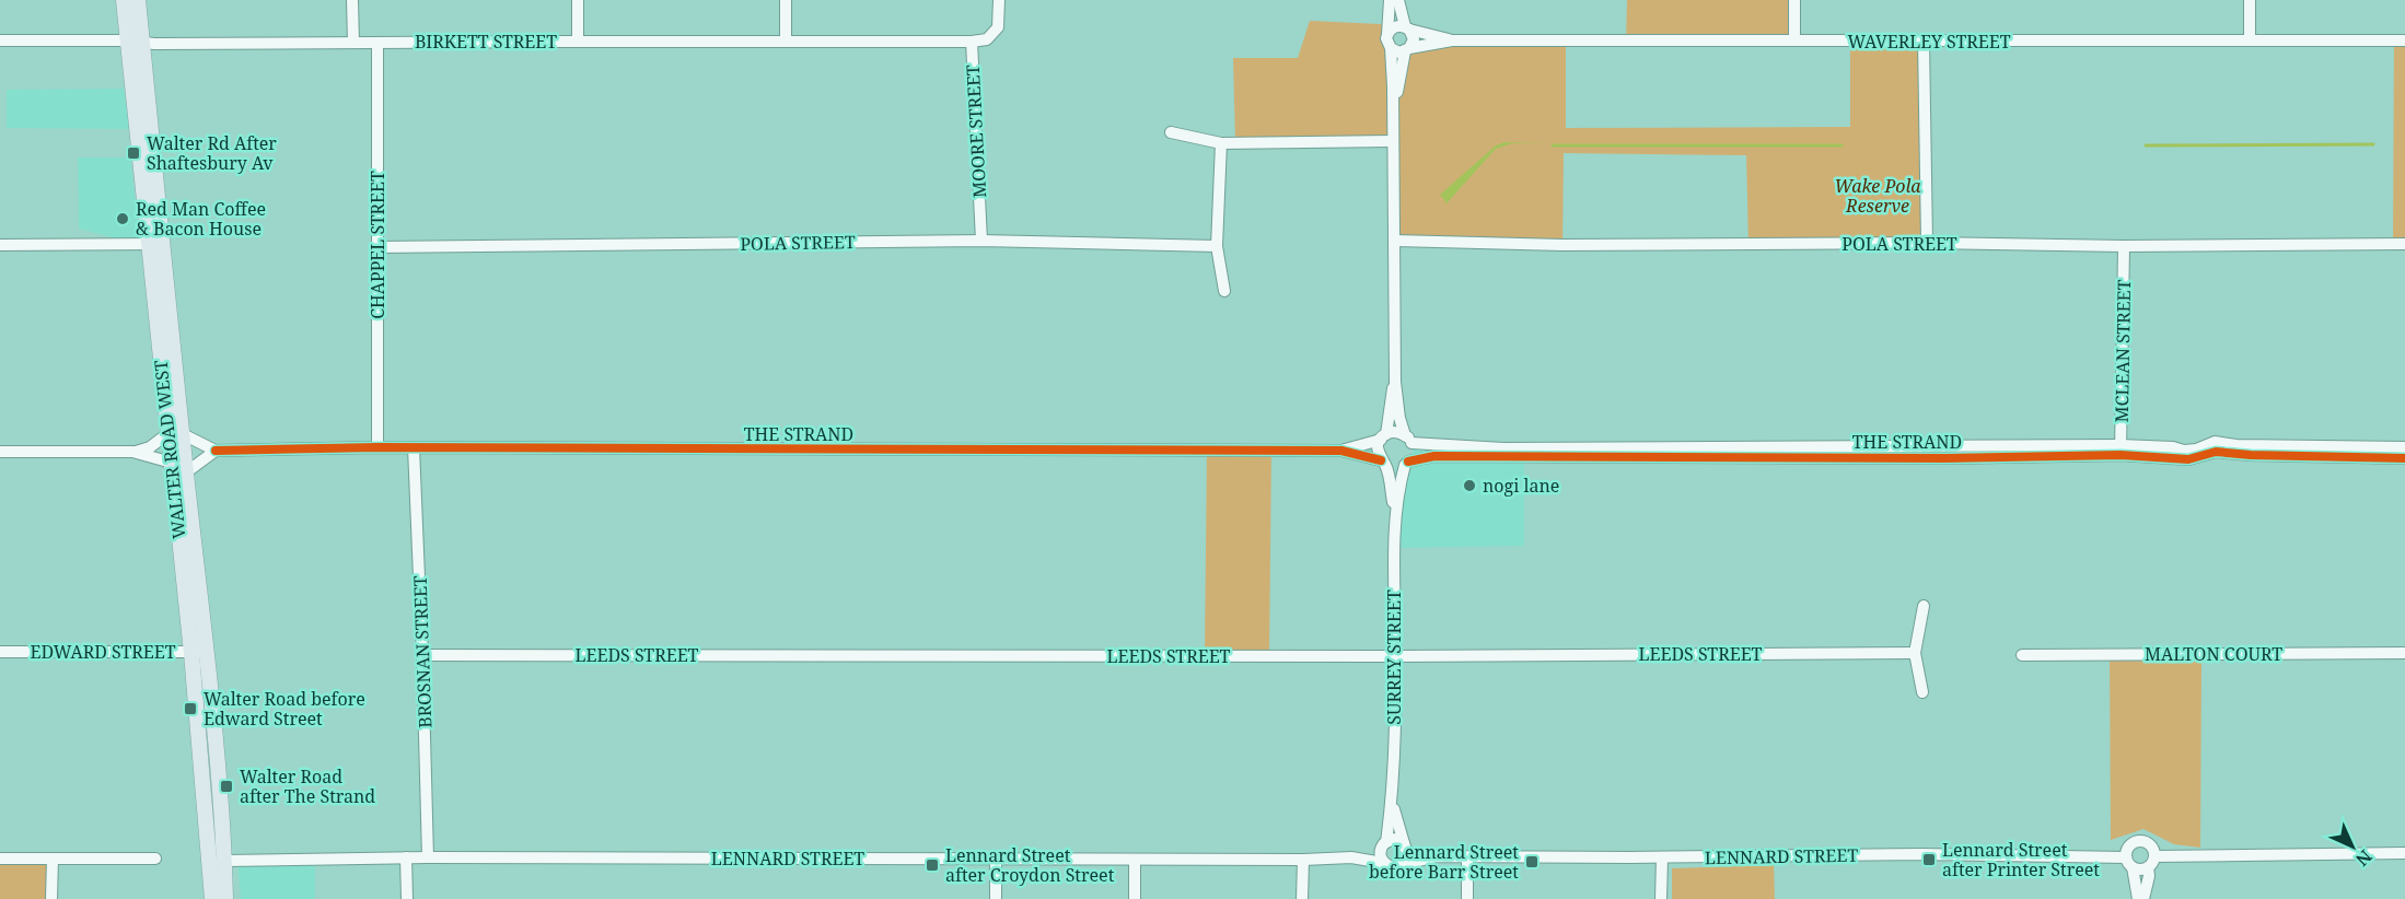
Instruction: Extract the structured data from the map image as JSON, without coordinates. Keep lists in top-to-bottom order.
{
  "streets": {
    "main road": ["WALTER ROAD WEST"],
    "street": [
      "BIRKETT STREET",
      "WAVERLEY STREET",
      "MOORE STREET",
      "POLA STREET",
      "CHAPPEL STREET",
      "MCLEAN STREET",
      "THE STRAND",
      "EDWARD STREET",
      "BROSNAN STREET",
      "LEEDS STREET",
      "MALTON COURT",
      "SURREY STREET",
      "LENNARD STREET"
    ]
  },
  "crossings": [
    ["BIRKETT STREET", "MOORE STREET"],
    ["BIRKETT STREET", "CHAPPEL STREET"],
    ["BIRKETT STREET", "WALTER ROAD WEST"],
    ["MOORE STREET", "POLA STREET"],
    ["POLA STREET", "CHAPPEL STREET"],
    ["POLA STREET", "MCLEAN STREET"],
    ["CHAPPEL STREET", "THE STRAND"],
    ["MCLEAN STREET", "THE STRAND"],
    ["THE STRAND", "WALTER ROAD WEST"],
    ["THE STRAND", "BROSNAN STREET"],
    ["THE STRAND", "SURREY STREET"],
    ["WALTER ROAD WEST", "EDWARD STREET"],
    ["WALTER ROAD WEST", "LENNARD STREET"],
    ["BROSNAN STREET", "LEEDS STREET"],
    ["BROSNAN STREET", "LENNARD STREET"],
    ["LEEDS STREET", "SURREY STREET"],
    ["SURREY STREET", "LENNARD STREET"]
  ],
  "parks": ["Wake Pola Reserve"],
  "places": {
    "transit": [
      "Walter Rd After Shaftesbury Av",
      "Walter Road before Edward Street",
      "Walter Road after The Strand",
      "Lennard Street after Printer Street",
      "Lennard Street before Barr Street",
      "Lennard Street after Croydon Street"
    ],
    "other": ["Red Man Coffee & Bacon House", "nogi lane"]
  },
  "north": "bottom right"
}
